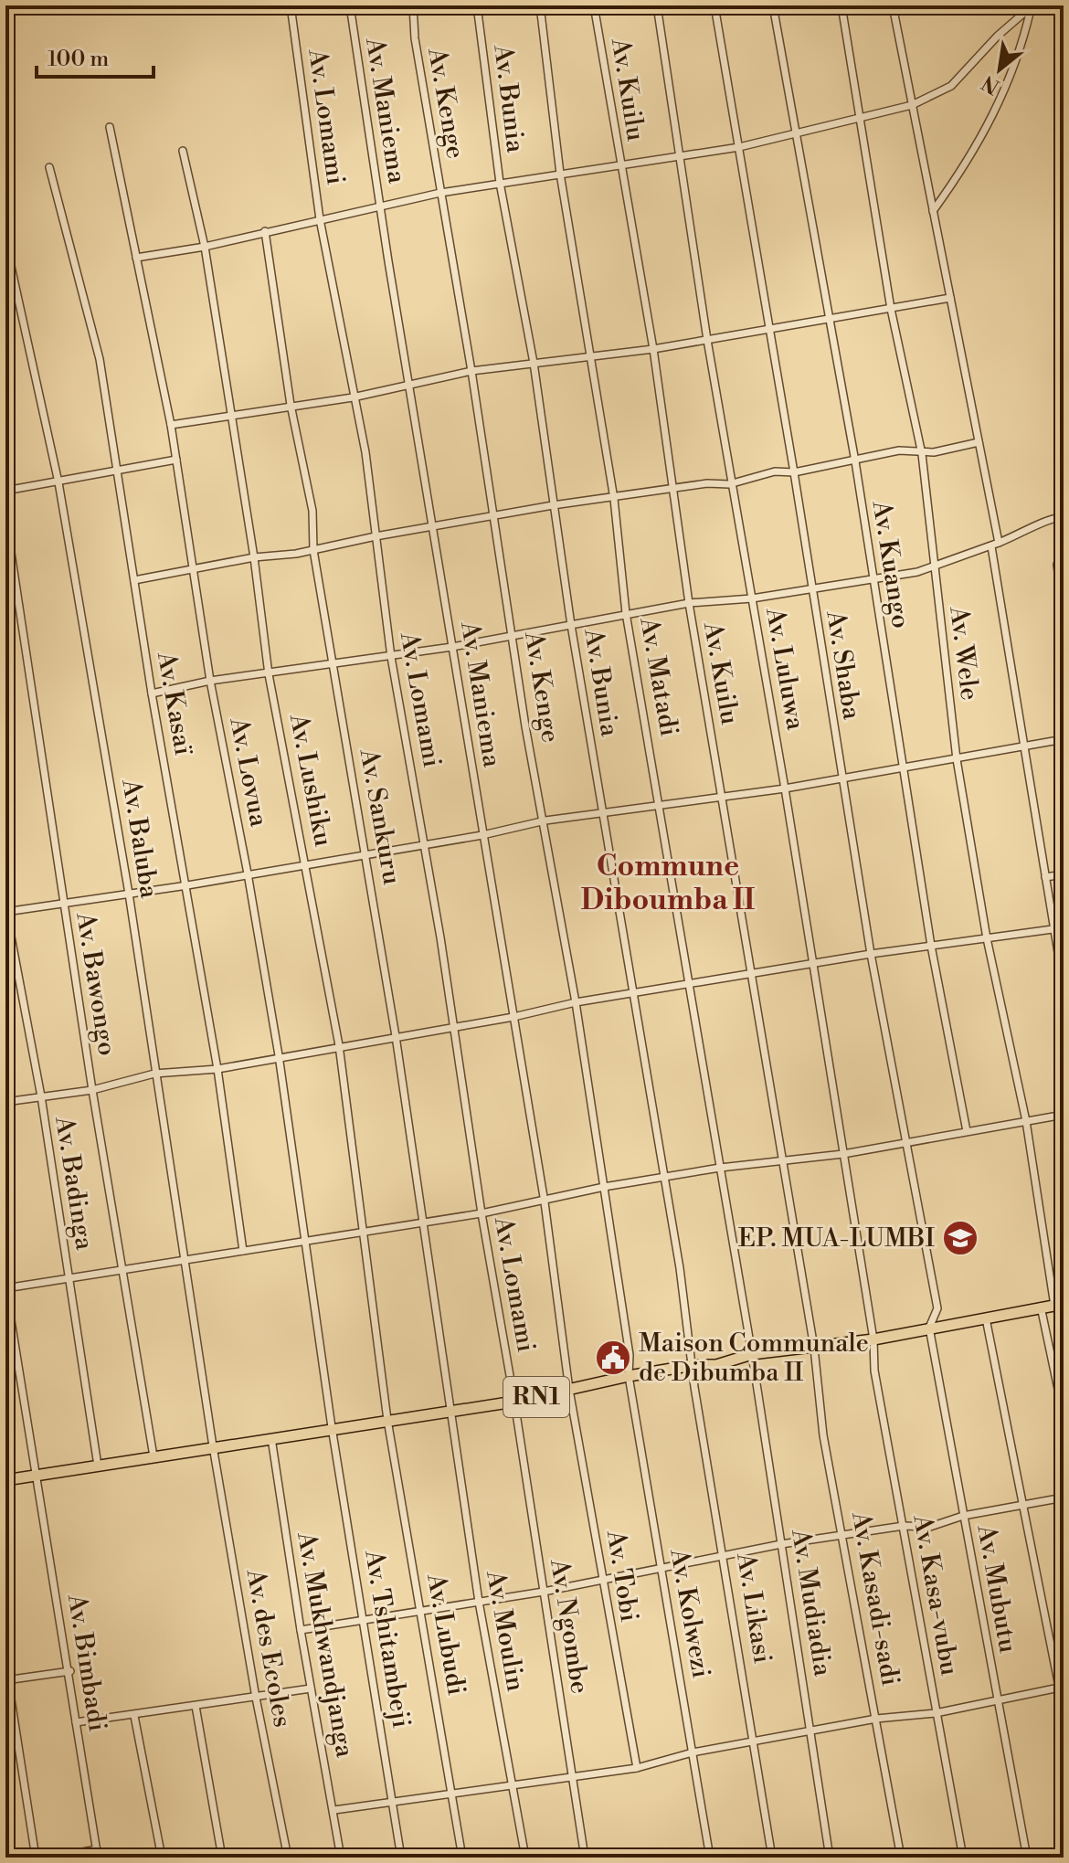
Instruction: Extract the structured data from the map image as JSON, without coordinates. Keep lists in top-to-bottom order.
{
  "streets": {
    "highway": ["RN1"],
    "street": [
      "Av. Kuilu",
      "Av. Bunia",
      "Av. Kenge",
      "Av. Maniema",
      "Av. Lomami",
      "Av. Kuango",
      "Av. Wele",
      "Av. Shaba",
      "Av. Luluwa",
      "Av. Matadi",
      "Av. Kasaï",
      "Av. Lovua",
      "Av. Lushiku",
      "Av. Sankuru",
      "Av. Baluba",
      "Av. Bawongo",
      "Av. Badinga",
      "Av. Tobi",
      "Av. Mubutu",
      "Av. Kasa-vubu",
      "Av. Kasadi-sadi",
      "Av. Mudiadia",
      "Av. Likasi",
      "Av. Kolwezi",
      "Av. Ngombe",
      "Av. Moulin",
      "Av. Lubudi",
      "Av. Tshitambeji",
      "Av. Mukhwandjanga",
      "Av. des Ecoles",
      "Av. Bimbadi"
    ]
  },
  "crossings": [
    ["Av. Kuilu", "RN1"],
    ["Av. Kuilu", "Av. Kasadi-sadi"],
    ["Av. Bunia", "RN1"],
    ["Av. Bunia", "Av. Likasi"],
    ["Av. Kenge", "RN1"],
    ["Av. Kenge", "Av. Kolwezi"],
    ["Av. Maniema", "RN1"],
    ["Av. Maniema", "Av. Tobi"],
    ["Av. Lomami", "RN1"],
    ["Av. Lomami", "Av. Ngombe"],
    ["Av. Wele", "RN1"],
    ["Av. Shaba", "RN1"],
    ["Av. Shaba", "Av. Mubutu"],
    ["Av. Luluwa", "RN1"],
    ["Av. Luluwa", "Av. Kasa-vubu"],
    ["Av. Matadi", "RN1"],
    ["Av. Matadi", "Av. Mudiadia"],
    ["Av. Lovua", "RN1"],
    ["Av. Lovua", "Av. Tshitambeji"],
    ["Av. Lushiku", "RN1"],
    ["Av. Lushiku", "Av. Lubudi"],
    ["Av. Sankuru", "RN1"],
    ["Av. Sankuru", "Av. Moulin"],
    ["Av. Baluba", "RN1"],
    ["Av. Baluba", "Av. des Ecoles"],
    ["Av. Bawongo", "RN1"],
    ["Av. Badinga", "RN1"],
    ["RN1", "Av. Tobi"],
    ["RN1", "Av. Mubutu"],
    ["RN1", "Av. Kasa-vubu"],
    ["RN1", "Av. Kasadi-sadi"],
    ["RN1", "Av. Mudiadia"],
    ["RN1", "Av. Likasi"],
    ["RN1", "Av. Kolwezi"],
    ["RN1", "Av. Ngombe"],
    ["RN1", "Av. Moulin"],
    ["RN1", "Av. Lubudi"],
    ["RN1", "Av. Tshitambeji"],
    ["RN1", "Av. Mukhwandjanga"],
    ["RN1", "Av. des Ecoles"],
    ["RN1", "Av. Bimbadi"]
  ],
  "districts": ["Commune Diboumba II"],
  "places": {
    "school or university": ["EP. MUA-LUMBI"],
    "public building": ["Maison Communale de Dibumba II"]
  },
  "scale_bar": "100 m",
  "north": "bottom left"
}
